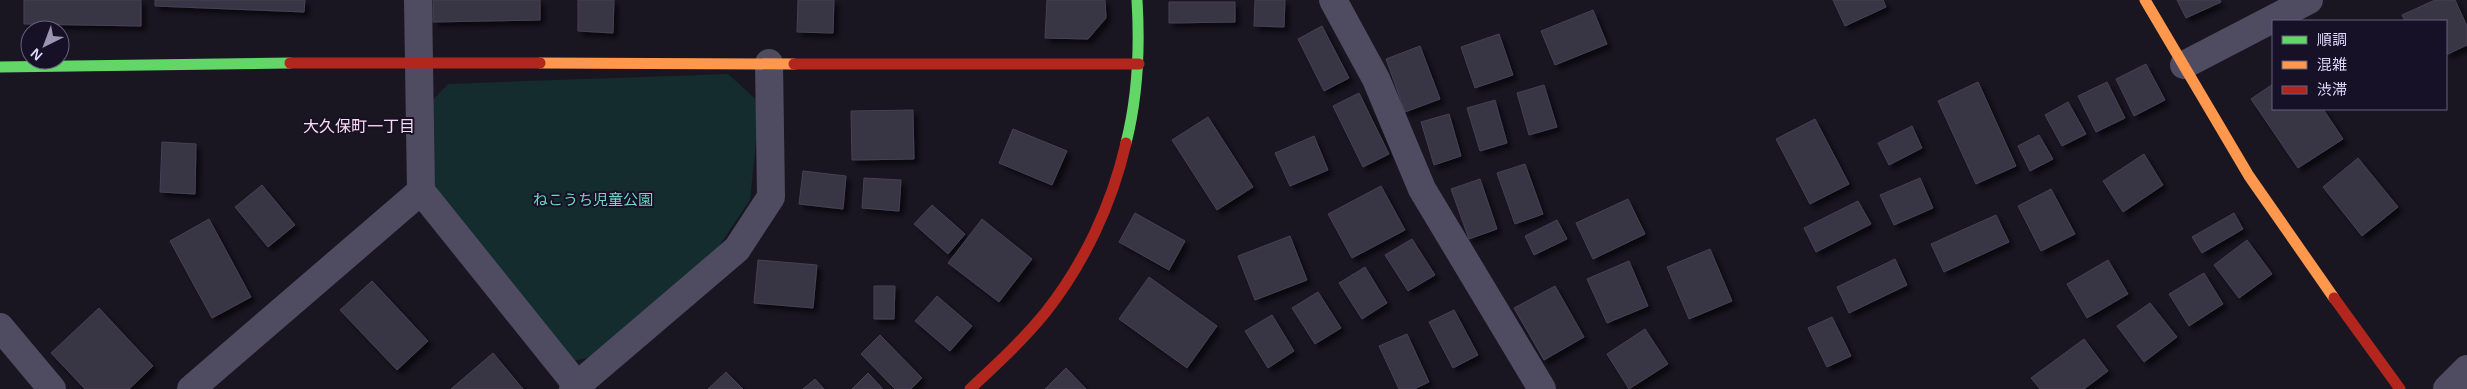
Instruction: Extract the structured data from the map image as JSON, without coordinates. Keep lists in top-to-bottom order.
{
  "districts": ["大久保町一丁目"],
  "parks": ["ねこうち児童公園"],
  "legend": ["順調", "混雑", "渋滞"],
  "north": "bottom left"
}
